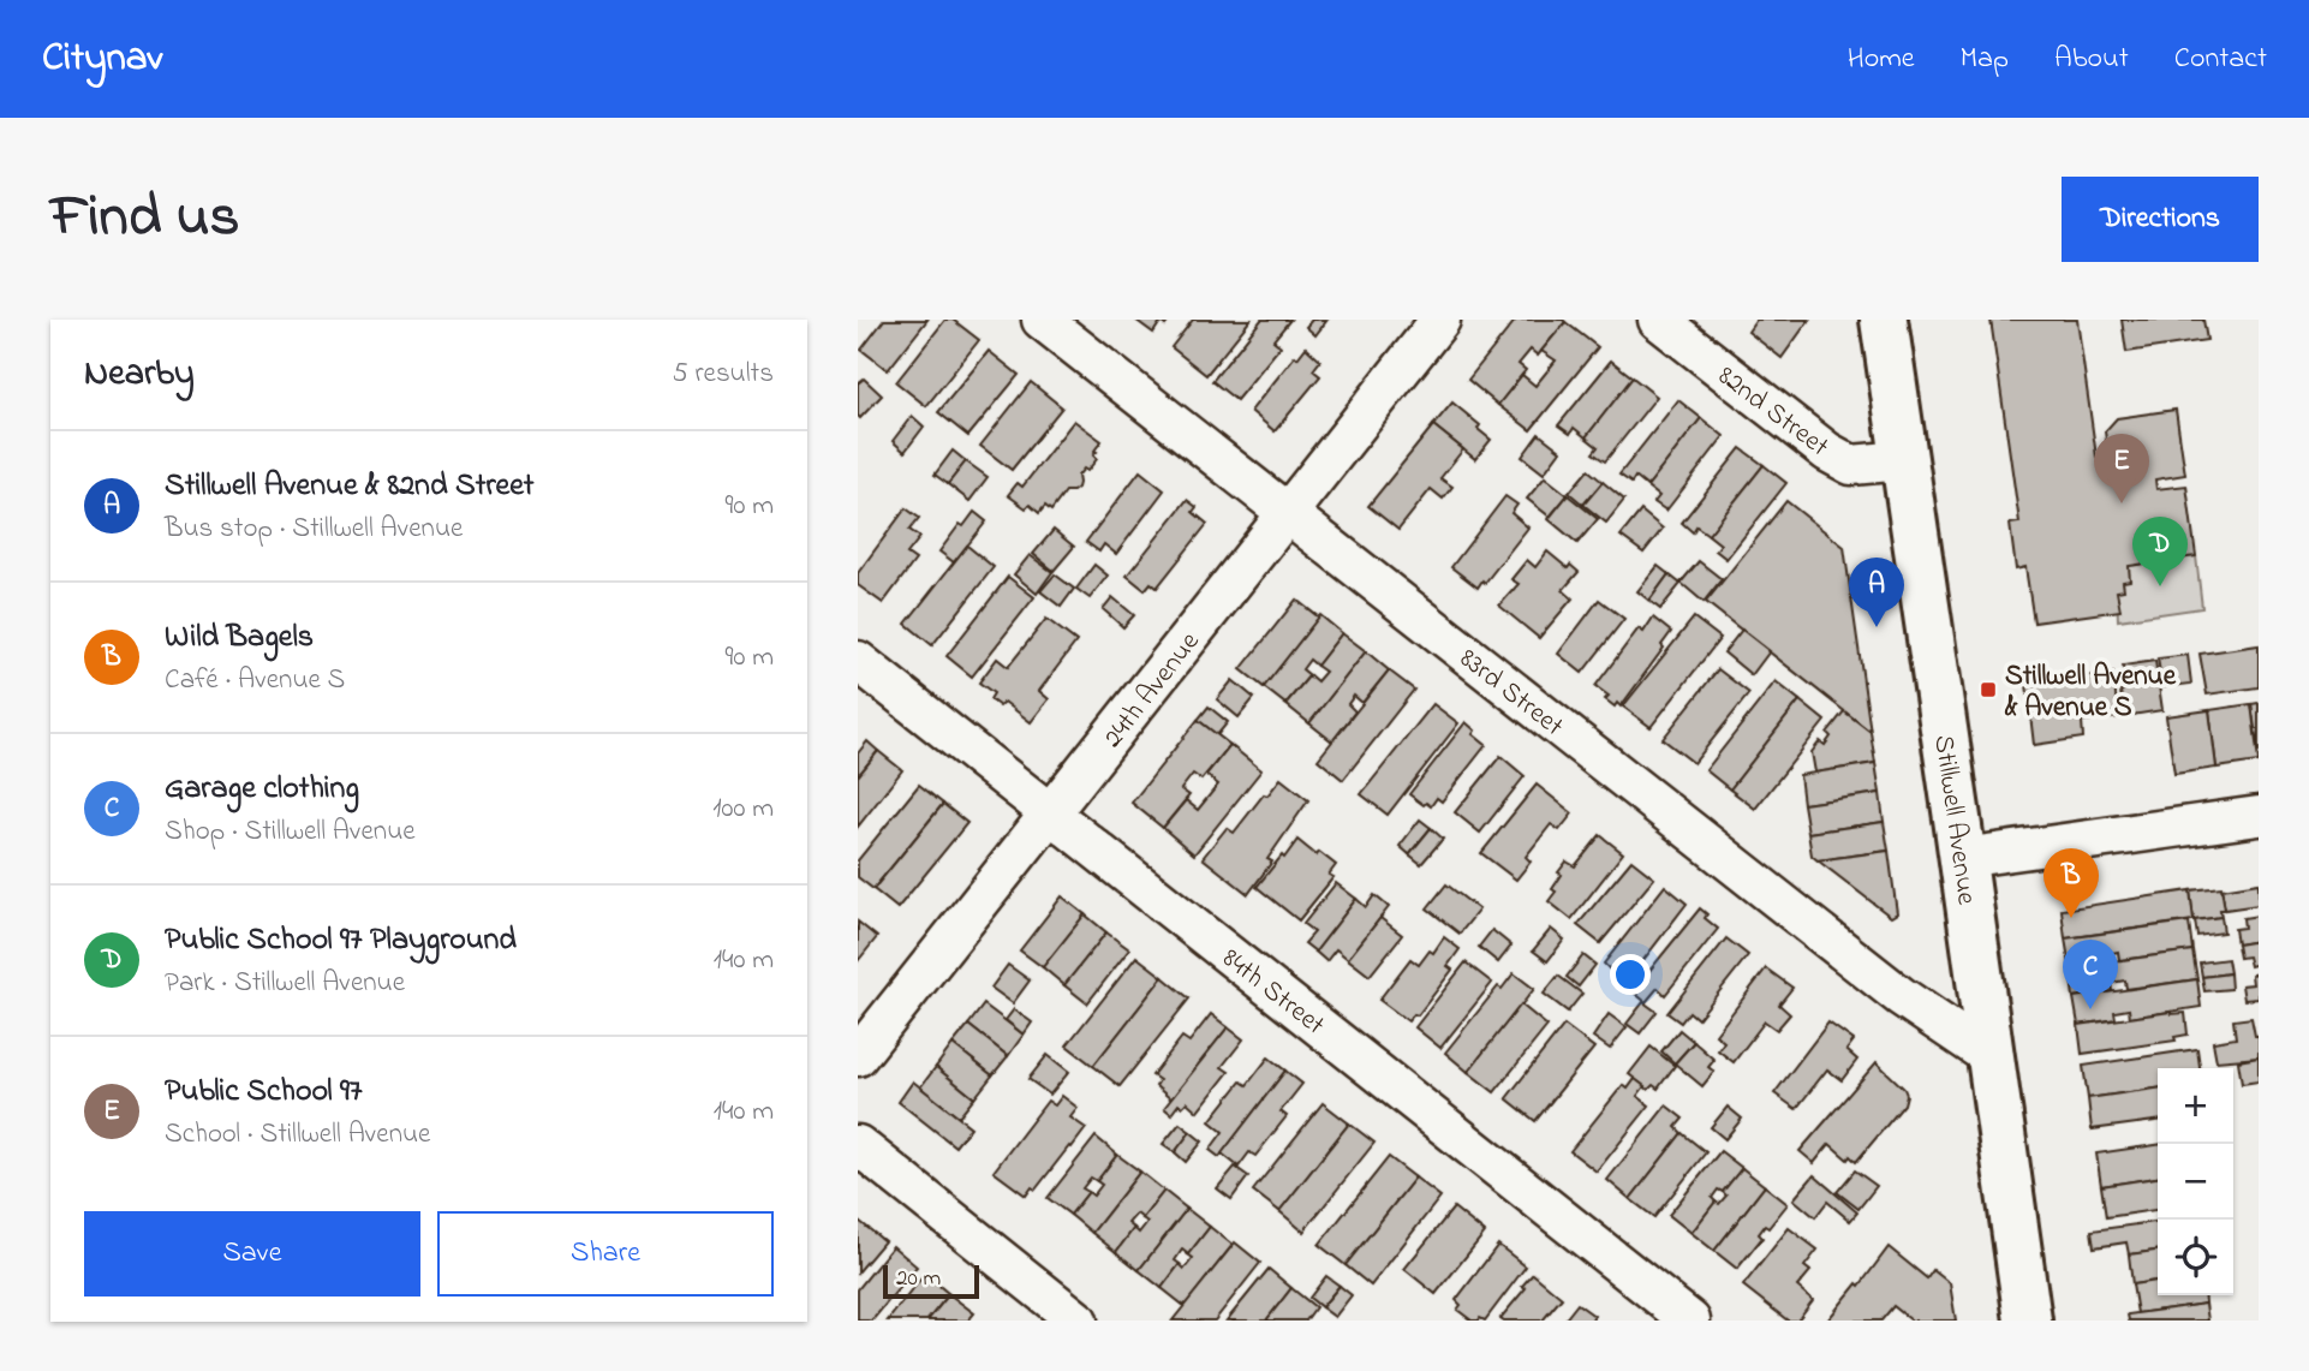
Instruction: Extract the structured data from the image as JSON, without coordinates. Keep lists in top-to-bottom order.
{
  "streets": {
    "main road": ["Stillwell Avenue"],
    "street": [
      "82nd Street",
      "24th Avenue",
      "83rd Street",
      "84th Street"
    ]
  },
  "crossings": [
    ["82nd Street", "Stillwell Avenue"],
    ["24th Avenue", "83rd Street"],
    ["24th Avenue", "84th Street"],
    ["83rd Street", "Stillwell Avenue"]
  ],
  "places": {
    "transit": ["Stillwell Avenue & Avenue S"]
  },
  "scale_bar": "20 m",
  "page": {
    "header": "Citynav",
    "nav": [
      "Home",
      "Map",
      "About",
      "Contact"
    ],
    "title": "Find us",
    "buttons": [
      "Directions",
      ["Save", "Share"]
    ],
    "heading": ["Nearby", "5 results"],
    "list": [
      {
        "mark": "A",
        "name": "Stillwell Avenue & 82nd Street",
        "note": "Bus stop · Stillwell Avenue",
        "value": "90 m"
      },
      {
        "mark": "B",
        "name": "Wild Bagels",
        "note": "Café · Avenue S",
        "value": "90 m"
      },
      {
        "mark": "C",
        "name": "Garage clothing",
        "note": "Shop · Stillwell Avenue",
        "value": "100 m"
      },
      {
        "mark": "D",
        "name": "Public School 97 Playground",
        "note": "Park · Stillwell Avenue",
        "value": "140 m"
      },
      {
        "mark": "E",
        "name": "Public School 97",
        "note": "School · Stillwell Avenue",
        "value": "140 m"
      }
    ],
    "pins": [
      "E",
      "D",
      "A",
      "B",
      "C"
    ],
    "map_buttons": ["+", "−"],
    "scale": "20 m"
  }
}
